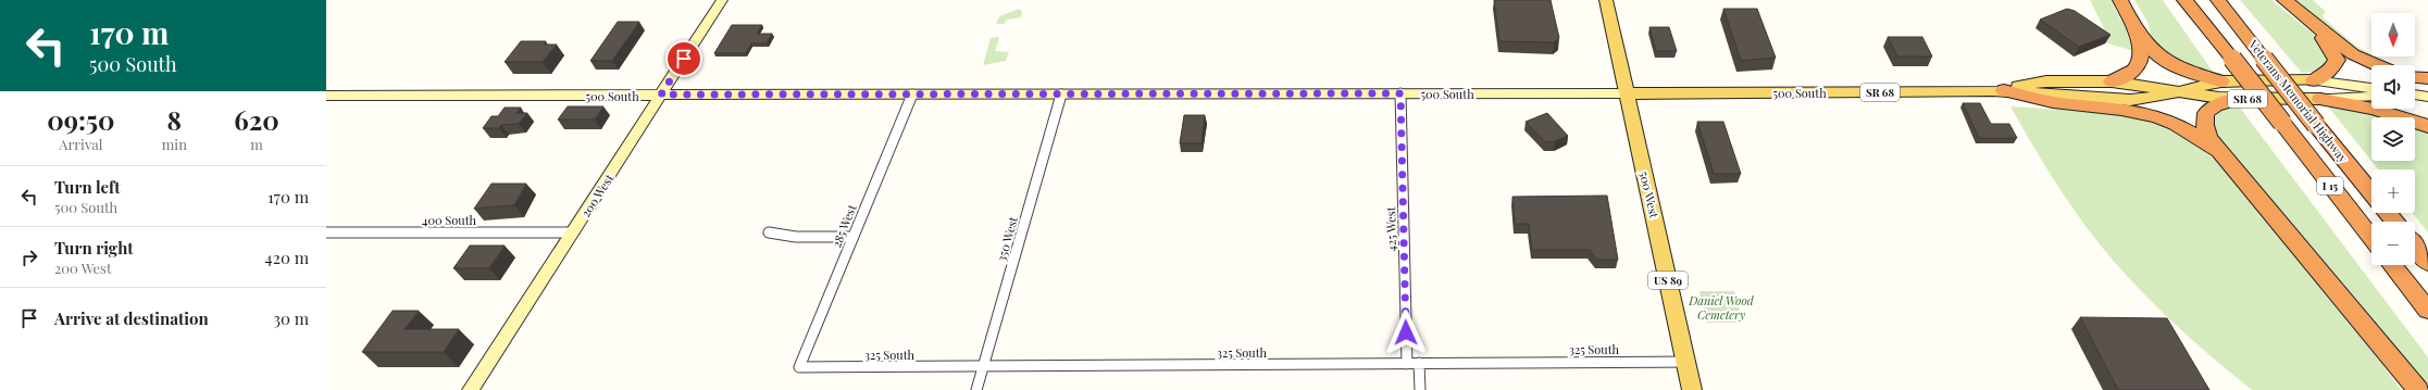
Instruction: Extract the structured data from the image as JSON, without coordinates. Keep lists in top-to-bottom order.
{
  "streets": {
    "highway": ["Veterans Memorial Highway", "I 15"],
    "main road": [
      "500 South",
      "SR 68",
      "500 West",
      "200 West",
      "US 89"
    ],
    "street": [
      "400 South",
      "285 West",
      "425 West",
      "350 West",
      "325 South"
    ]
  },
  "crossings": [
    ["500 South", "500 West"],
    ["500 South", "200 West"],
    ["500 South", "285 West"],
    ["500 South", "425 West"],
    ["500 South", "350 West"],
    ["500 West", "325 South"],
    ["200 West", "400 South"],
    ["285 West", "325 South"],
    ["425 West", "325 South"],
    ["350 West", "325 South"]
  ],
  "parks": ["Daniel Wood Cemetery"],
  "north": "bottom",
  "page": {
    "turn": ["170 m", "500 South"],
    "map_buttons": ["+", "−"],
    "eta": [
      "09:50",
      "Arrival",
      "8",
      "min",
      "620",
      "m"
    ],
    "list": [
      {
        "name": "Turn left",
        "note": "500 South",
        "value": "170 m"
      },
      {
        "name": "Turn right",
        "note": "200 West",
        "value": "420 m"
      },
      {
        "name": "Arrive at destination",
        "value": "30 m"
      }
    ]
  }
}
